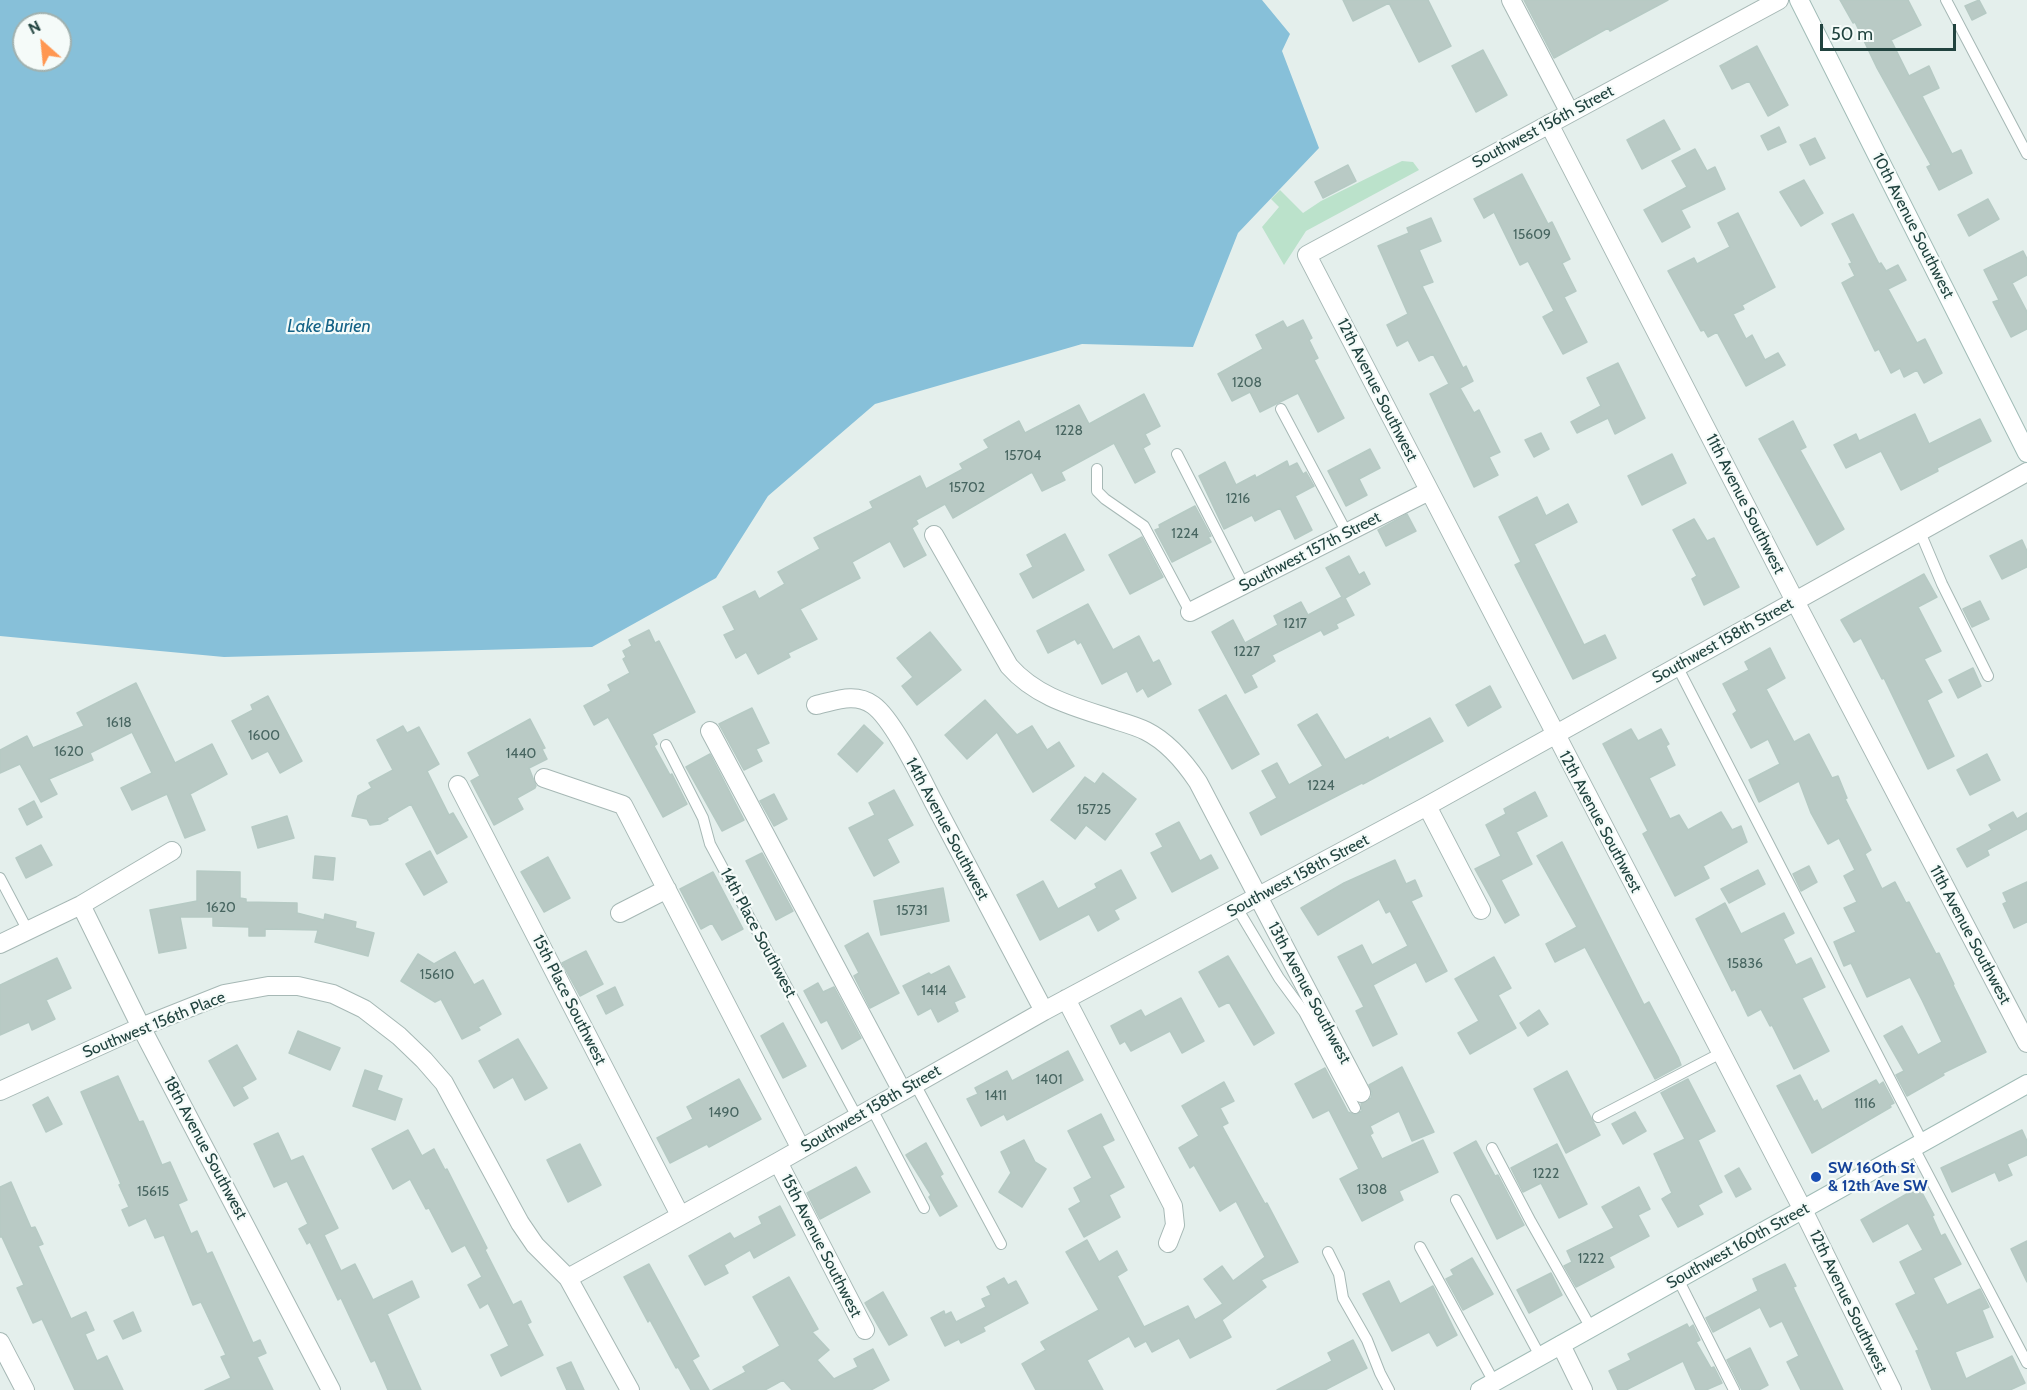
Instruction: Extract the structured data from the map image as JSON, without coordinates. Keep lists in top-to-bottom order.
{
  "streets": {
    "street": [
      "Southwest 156th Street",
      "10th Avenue Southwest",
      "12th Avenue Southwest",
      "11th Avenue Southwest",
      "Southwest 157th Street",
      "Southwest 158th Street",
      "14th Avenue Southwest",
      "13th Avenue Southwest",
      "15th Place Southwest",
      "Southwest 156th Place",
      "18th Avenue Southwest",
      "15th Avenue Southwest",
      "Southwest 160th Street"
    ],
    "lane": ["14th Place Southwest"]
  },
  "crossings": [
    ["Southwest 156th Street", "12th Avenue Southwest"],
    ["Southwest 156th Street", "11th Avenue Southwest"],
    ["12th Avenue Southwest", "Southwest 157th Street"],
    ["12th Avenue Southwest", "Southwest 158th Street"],
    ["12th Avenue Southwest", "Southwest 160th Street"],
    ["11th Avenue Southwest", "Southwest 158th Street"],
    ["Southwest 158th Street", "14th Avenue Southwest"],
    ["Southwest 158th Street", "14th Place Southwest"],
    ["Southwest 158th Street", "13th Avenue Southwest"],
    ["Southwest 158th Street", "15th Place Southwest"],
    ["Southwest 158th Street", "Southwest 156th Place"],
    ["Southwest 158th Street", "15th Avenue Southwest"],
    ["Southwest 156th Place", "18th Avenue Southwest"]
  ],
  "water": ["Lake Burien"],
  "places": ["SW 160th St & 12th Ave SW"],
  "house_numbers": [
    "15609",
    "1208",
    "1228",
    "15704",
    "15702",
    "1216",
    "1224",
    "1217",
    "1227",
    "1618",
    "1600",
    "1620",
    "1440",
    "1224",
    "15725",
    "1620",
    "15731",
    "15836",
    "15610",
    "1414",
    "1401",
    "1411",
    "1116",
    "1490",
    "1222",
    "1308",
    "15615",
    "1222"
  ],
  "scale_bar": "50 m",
  "north": "top left"
}
